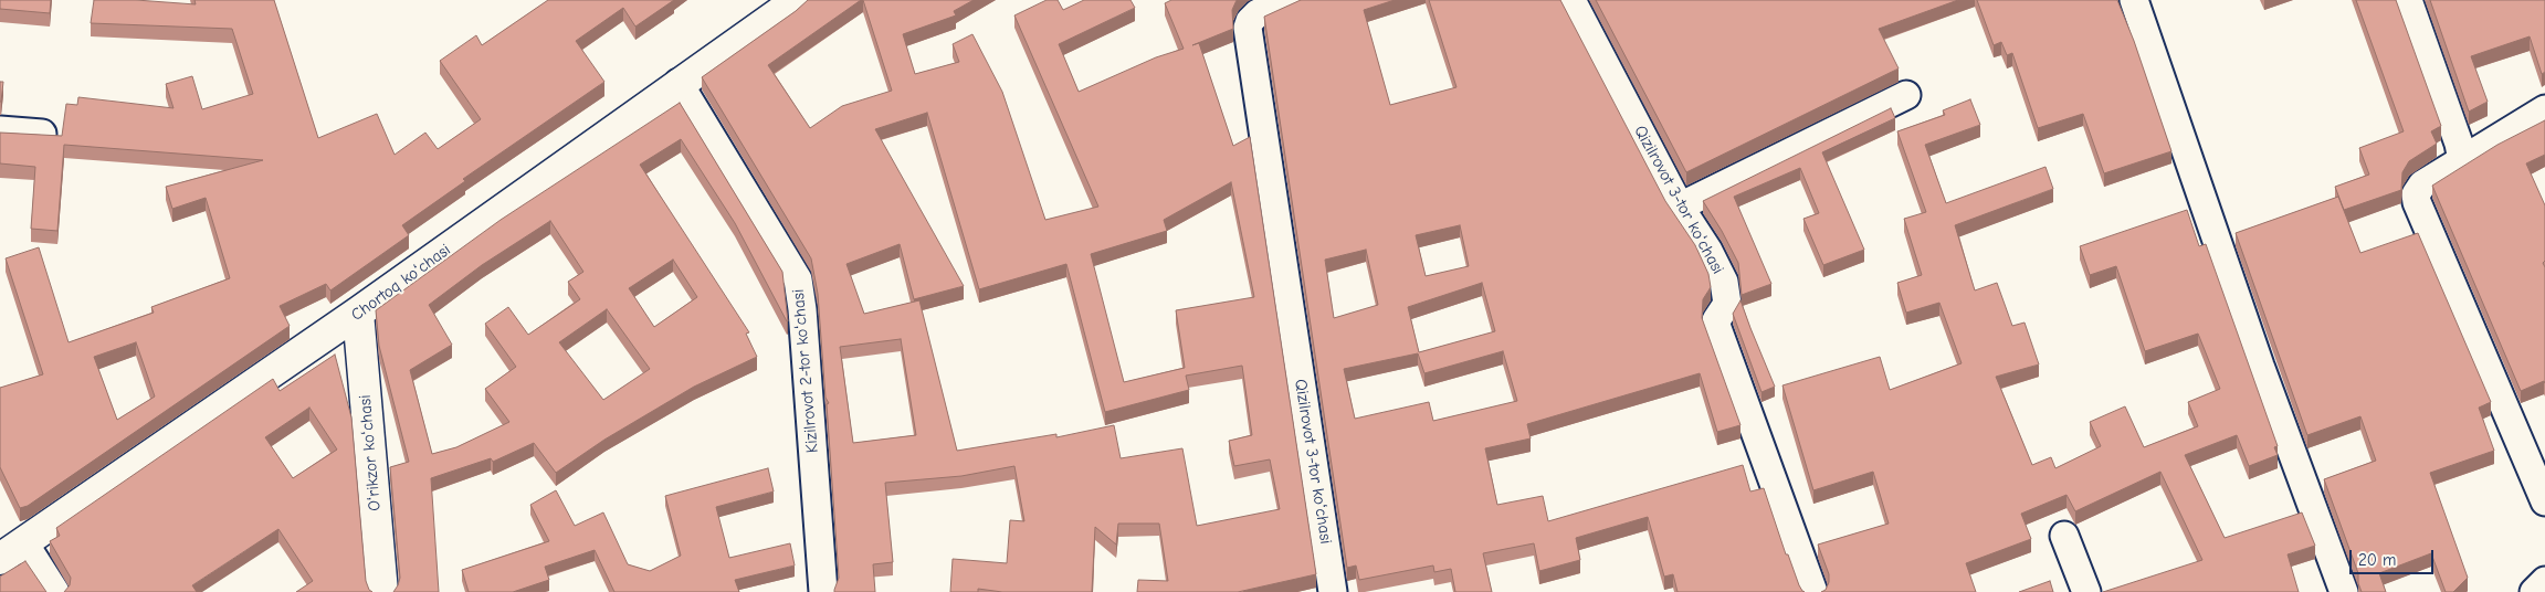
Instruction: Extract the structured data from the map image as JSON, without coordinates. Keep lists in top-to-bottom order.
{
  "streets": {
    "main road": ["Chortoq koʻchasi", "Oʻrikzor koʻchasi"],
    "street": ["Qizilrovot 3-tor koʻchasi", "Kizilrovot 2-tor koʻchasi"]
  },
  "crossings": [
    ["Chortoq koʻchasi", "Kizilrovot 2-tor koʻchasi"],
    ["Chortoq koʻchasi", "Oʻrikzor koʻchasi"]
  ],
  "scale_bar": "20 m"
}
